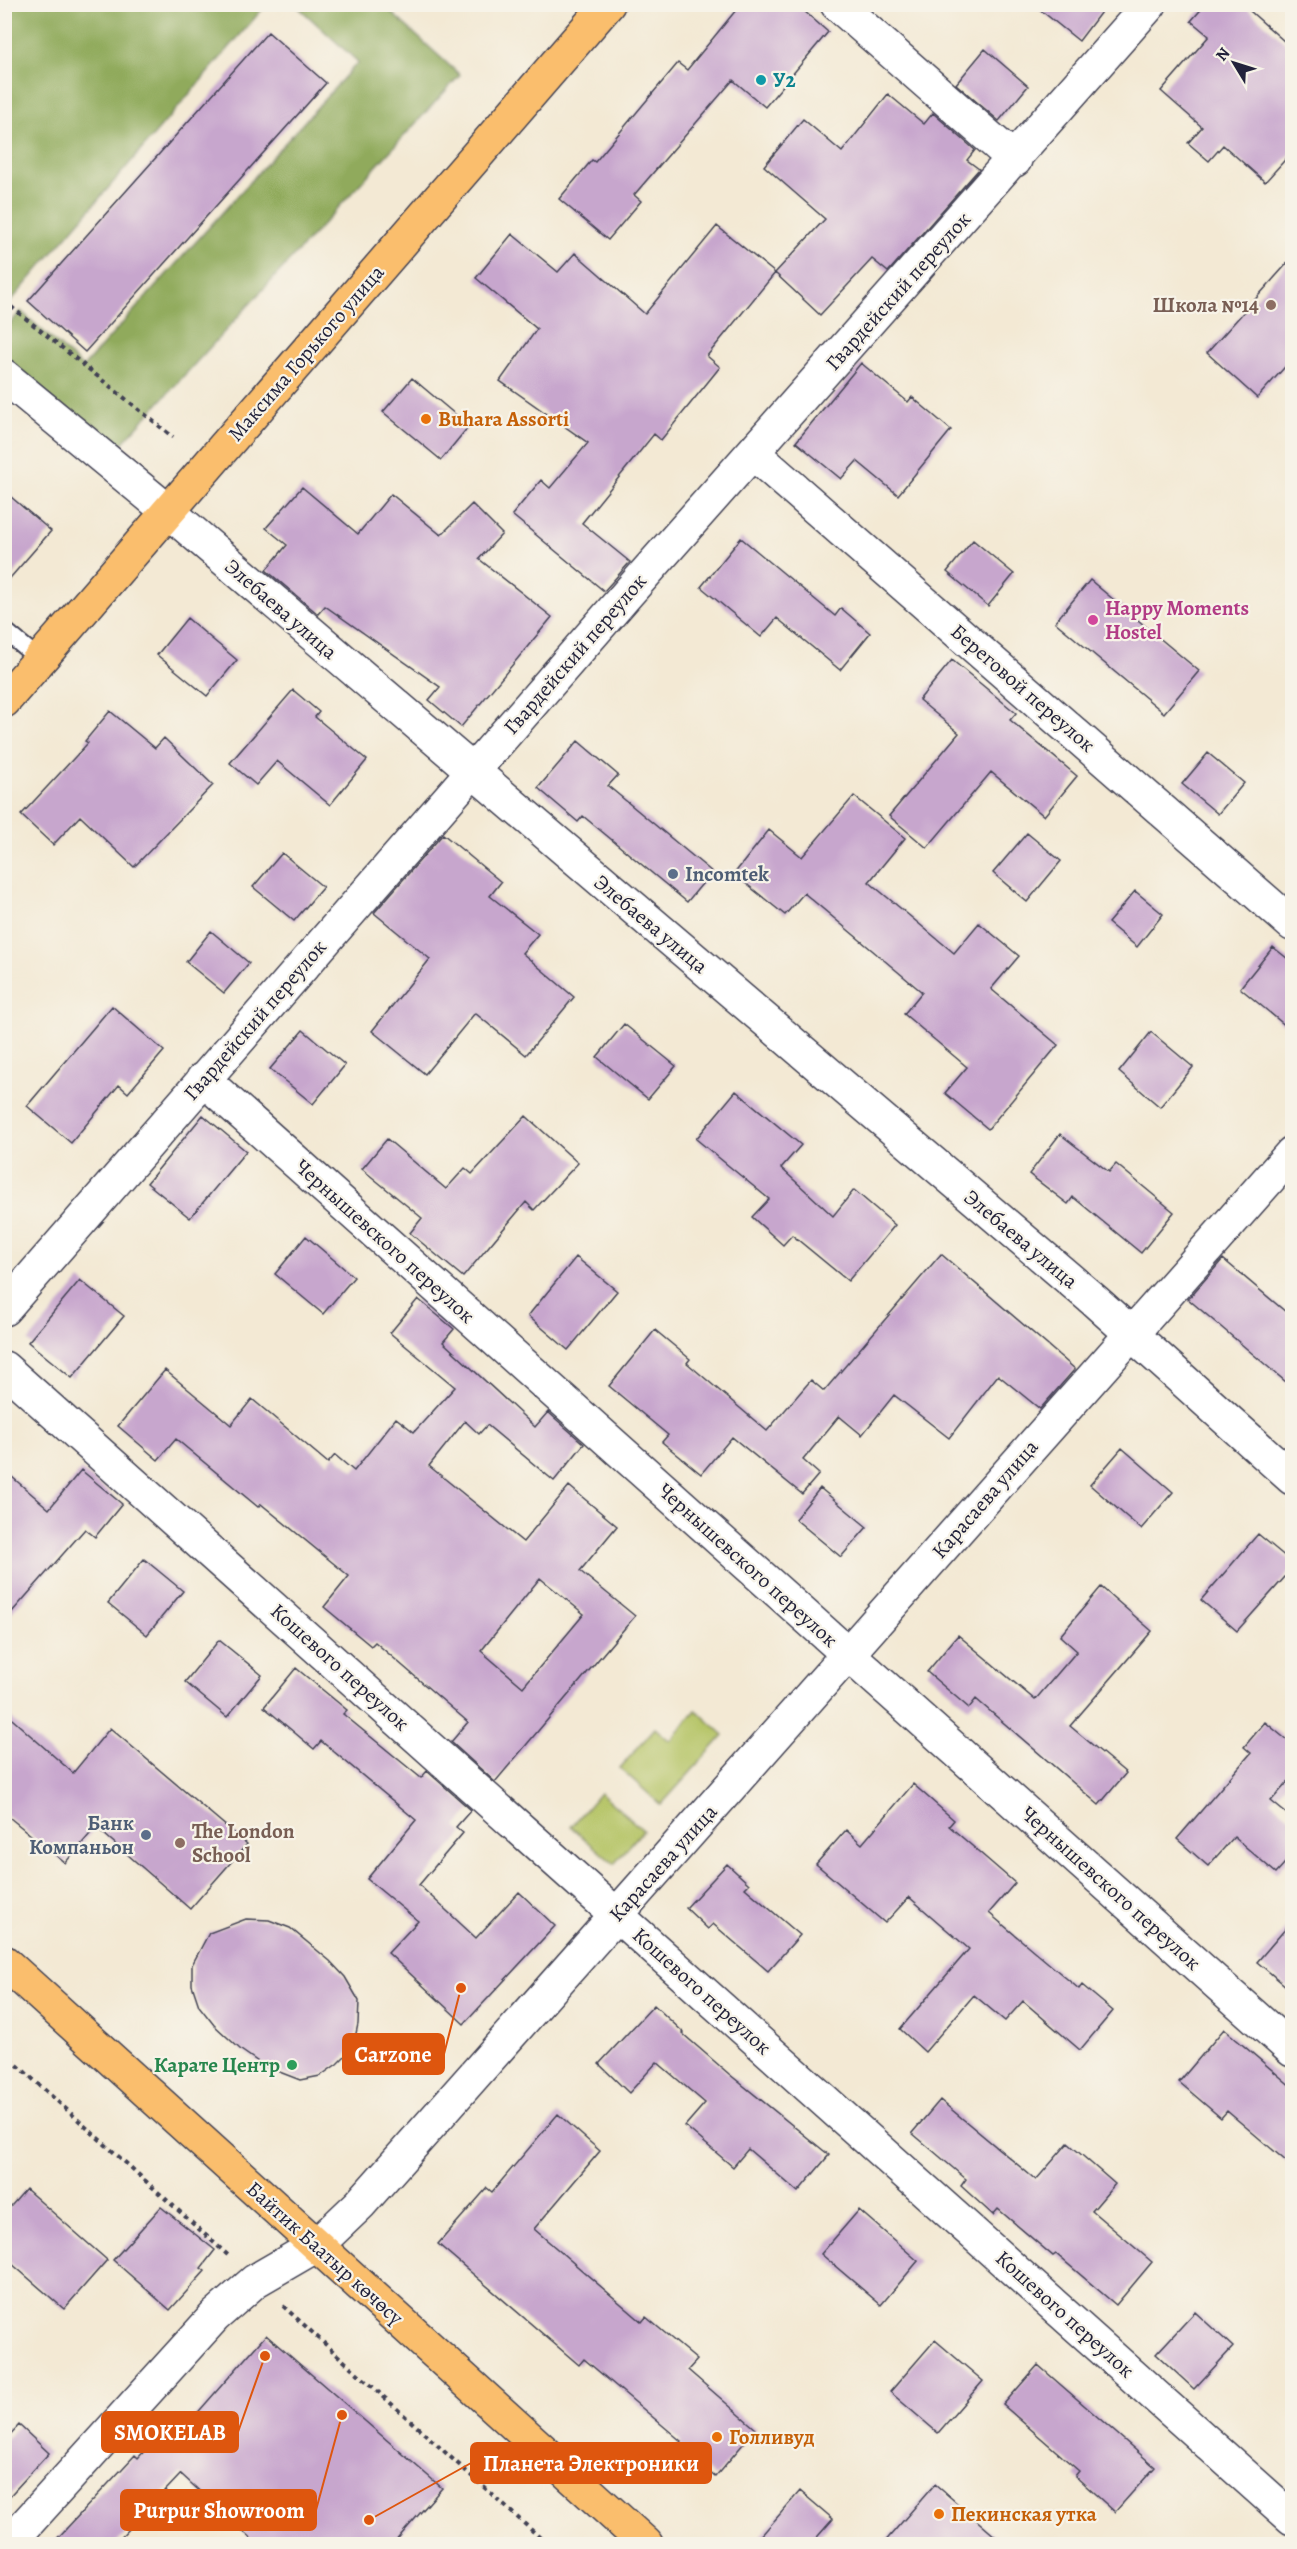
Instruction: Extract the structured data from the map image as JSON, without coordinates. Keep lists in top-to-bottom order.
{
  "streets": {
    "main road": ["Максима Горького улица", "Байтик Баатыр көчөсү"],
    "street": [
      "Гвардейский переулок",
      "Элебаева улица",
      "Береговой переулок",
      "Чернышевского переулок",
      "Карасаева улица",
      "Кошевого переулок"
    ]
  },
  "crossings": [
    ["Гвардейский переулок", "Элебаева улица"],
    ["Гвардейский переулок", "Береговой переулок"],
    ["Гвардейский переулок", "Чернышевского переулок"],
    ["Максима Горького улица", "Элебаева улица"],
    ["Элебаева улица", "Карасаева улица"],
    ["Чернышевского переулок", "Карасаева улица"],
    ["Карасаева улица", "Кошевого переулок"],
    ["Карасаева улица", "Байтик Баатыр көчөсү"]
  ],
  "places": [
    "У2",
    "Школа №14",
    "Buhara Assorti",
    "Happy Moments Hostel",
    "Incomtek",
    "Банк Компаньон",
    "The London School",
    "Carzone",
    "Карате Центр",
    "SMOKELAB",
    "Purpur Showroom",
    "Голливуд",
    "Пекинская утка",
    "Планета Электроники"
  ],
  "north": "top left"
}
